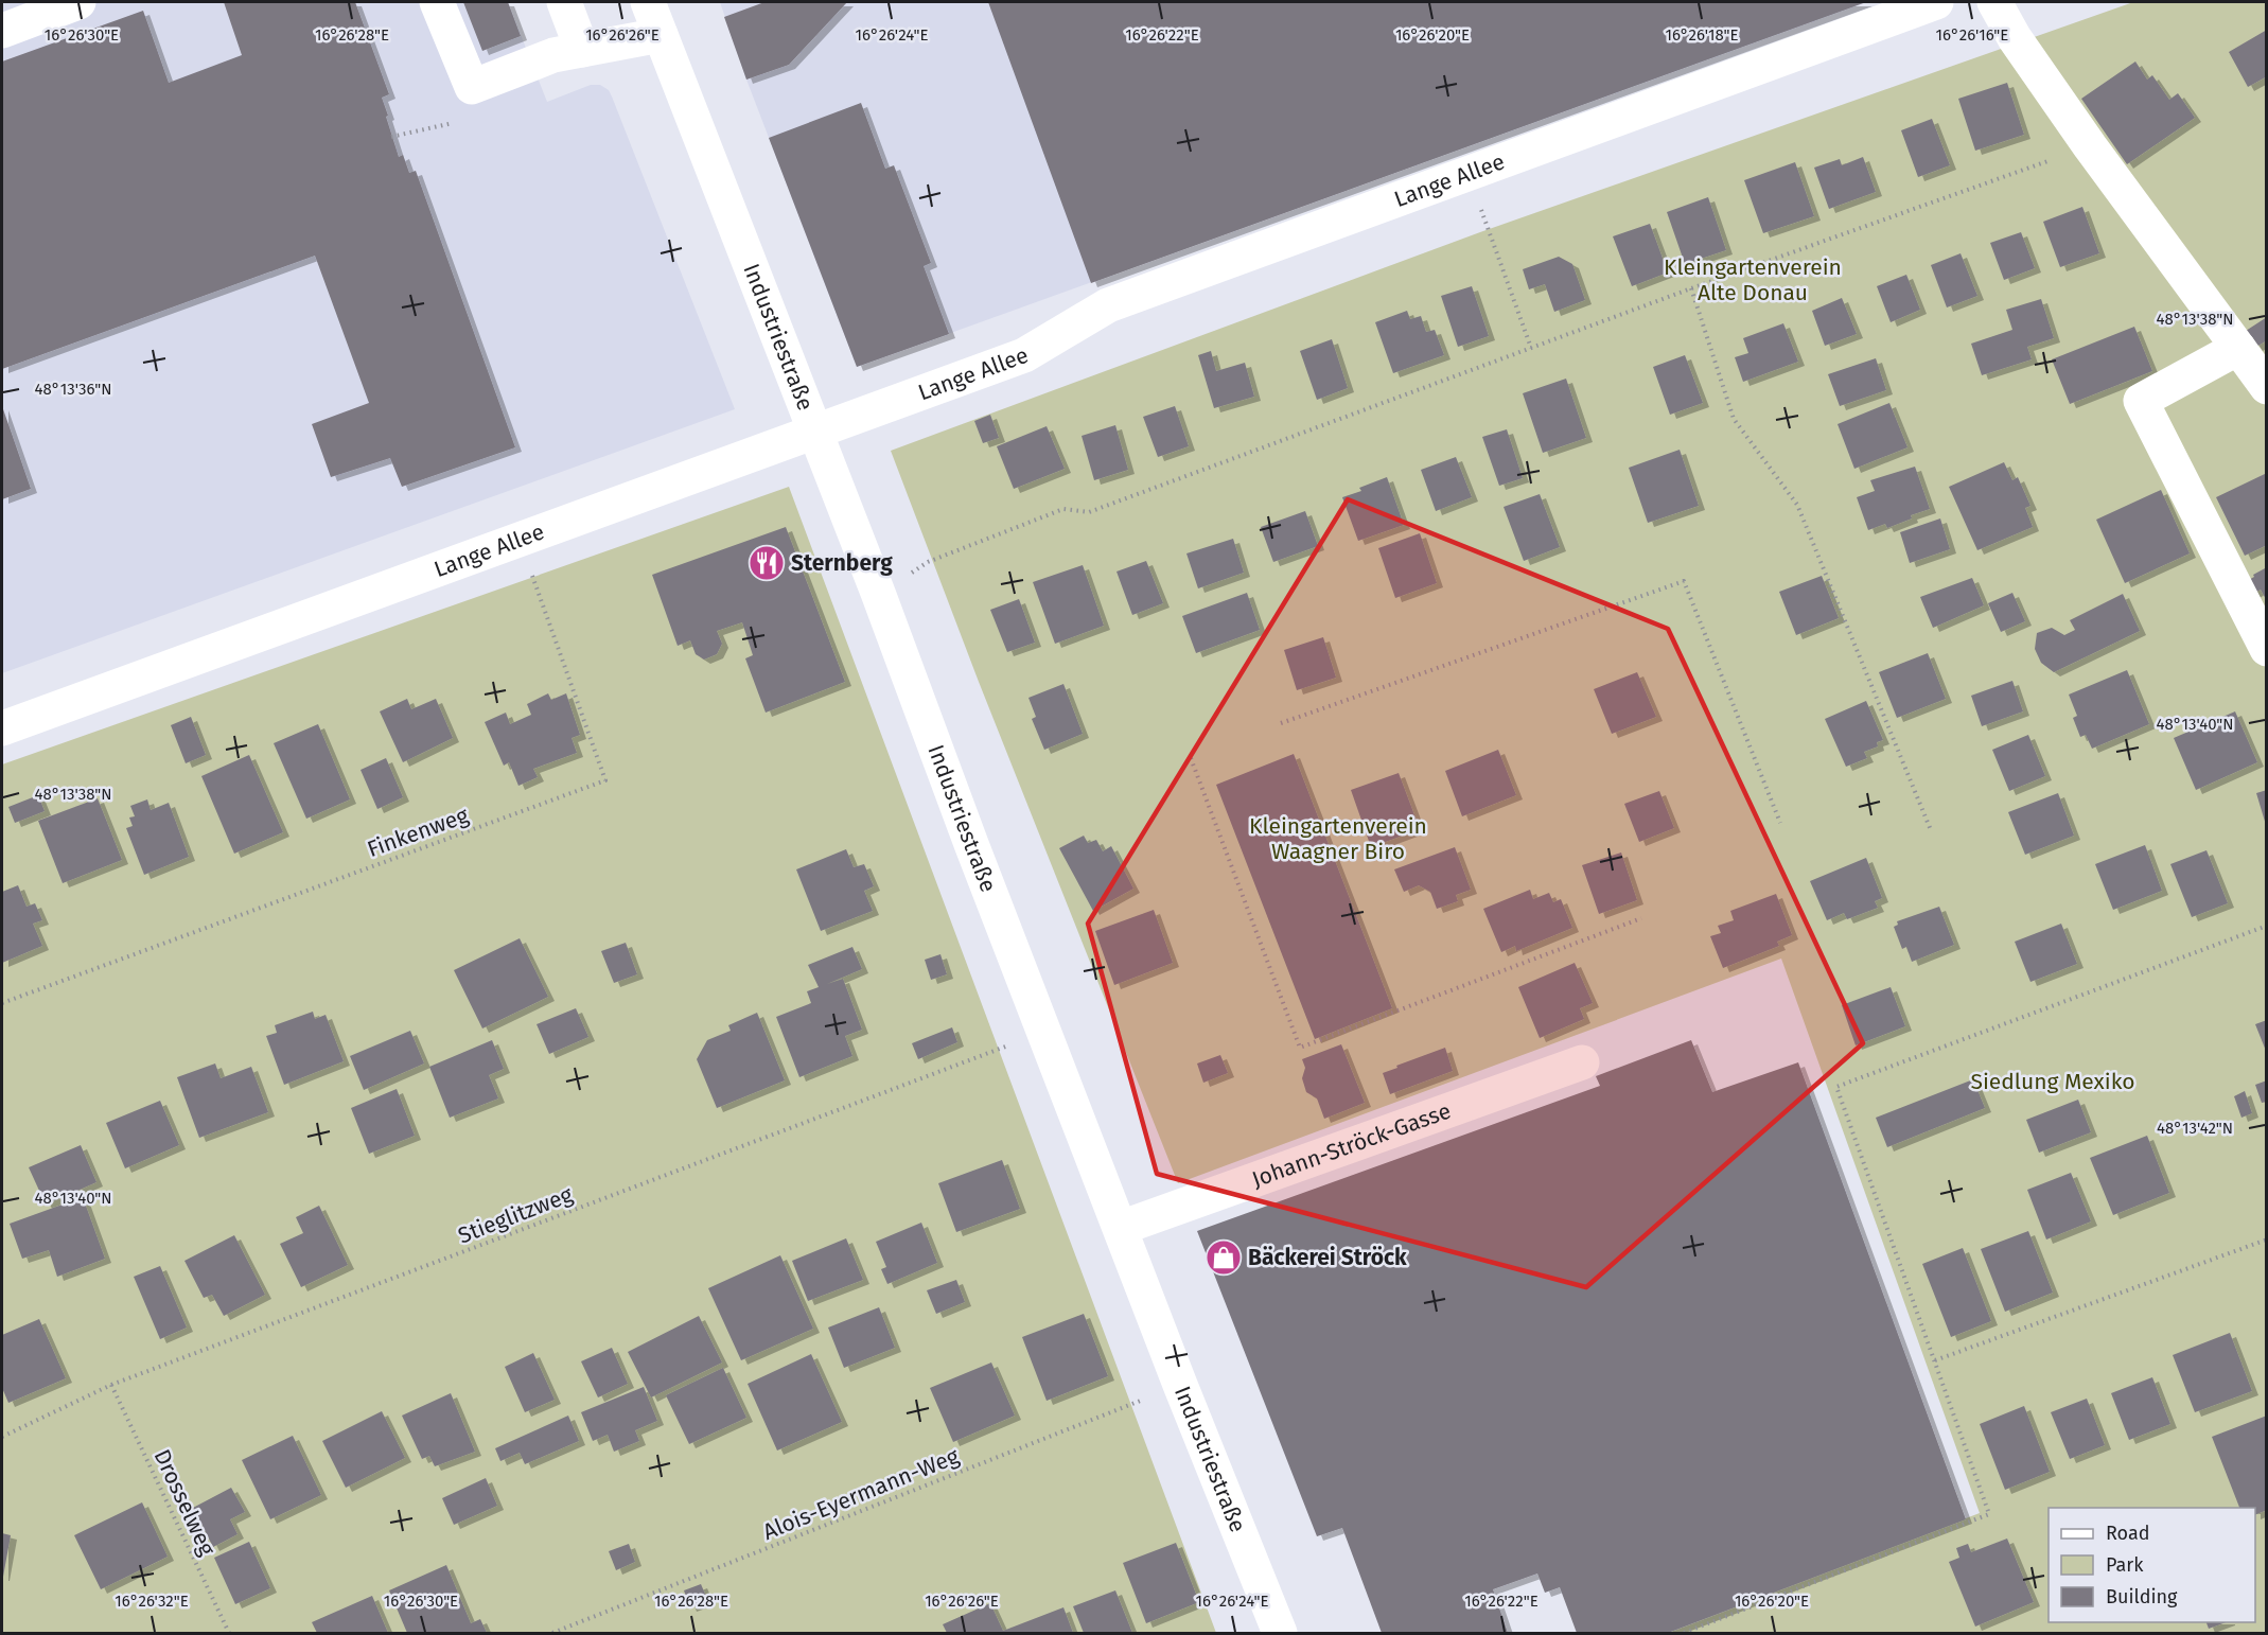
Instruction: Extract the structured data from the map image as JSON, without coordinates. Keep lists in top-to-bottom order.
{
  "streets": {
    "street": ["Lange Allee", "Industriestraße", "Johann-Ströck-Gasse"],
    "path": [
      "Finkenweg",
      "Stieglitzweg",
      "Alois-Eyermann-Weg",
      "Drosselweg"
    ]
  },
  "crossings": [
    ["Lange Allee", "Industriestraße"],
    ["Lange Allee", "Finkenweg"],
    ["Industriestraße", "Johann-Ströck-Gasse"],
    ["Industriestraße", "Stieglitzweg"],
    ["Industriestraße", "Alois-Eyermann-Weg"],
    ["Stieglitzweg", "Drosselweg"]
  ],
  "parks": ["Kleingartenverein Alte Donau", "Kleingartenverein Waagner Biro", "Siedlung Mexiko"],
  "places": {
    "restaurant": ["Sternberg"],
    "shop": ["Bäckerei Ströck"]
  },
  "legend": ["Road", "Park", "Building"],
  "coordinates": [
    "16°26'30\"E",
    "16°26'28\"E",
    "16°26'26\"E",
    "16°26'24\"E",
    "16°26'22\"E",
    "16°26'20\"E",
    "16°26'18\"E",
    "16°26'16\"E",
    "48°13'38\"N",
    "48°13'36\"N",
    "48°13'40\"N",
    "48°13'42\"N",
    "16°26'32\"E"
  ]
}
